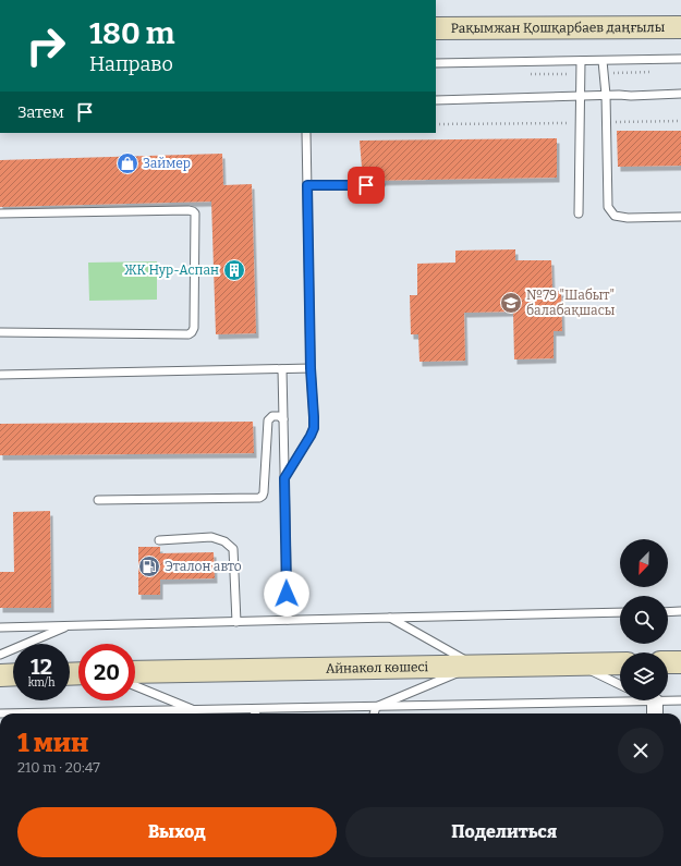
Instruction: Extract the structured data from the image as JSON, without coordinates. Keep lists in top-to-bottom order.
{
  "streets": {
    "street": ["Рақымжан Қошқарбаев даңғылы", "Айнакөл көшесі"]
  },
  "places": {
    "shop": ["Займер"],
    "building": ["ЖК Нур-Аспан"],
    "school or university": ["№79 \"Шабыт\" балабақшасы"],
    "fuel station": ["Эталон авто"]
  },
  "north": "bottom left",
  "page": {
    "turn": ["180 m", "Направо"],
    "then": "Затем",
    "speed": "12 km/h",
    "limit": "20",
    "heading": ["1 мин", "210 m · 20:47"],
    "buttons": ["Выход", "Поделиться"]
  }
}
